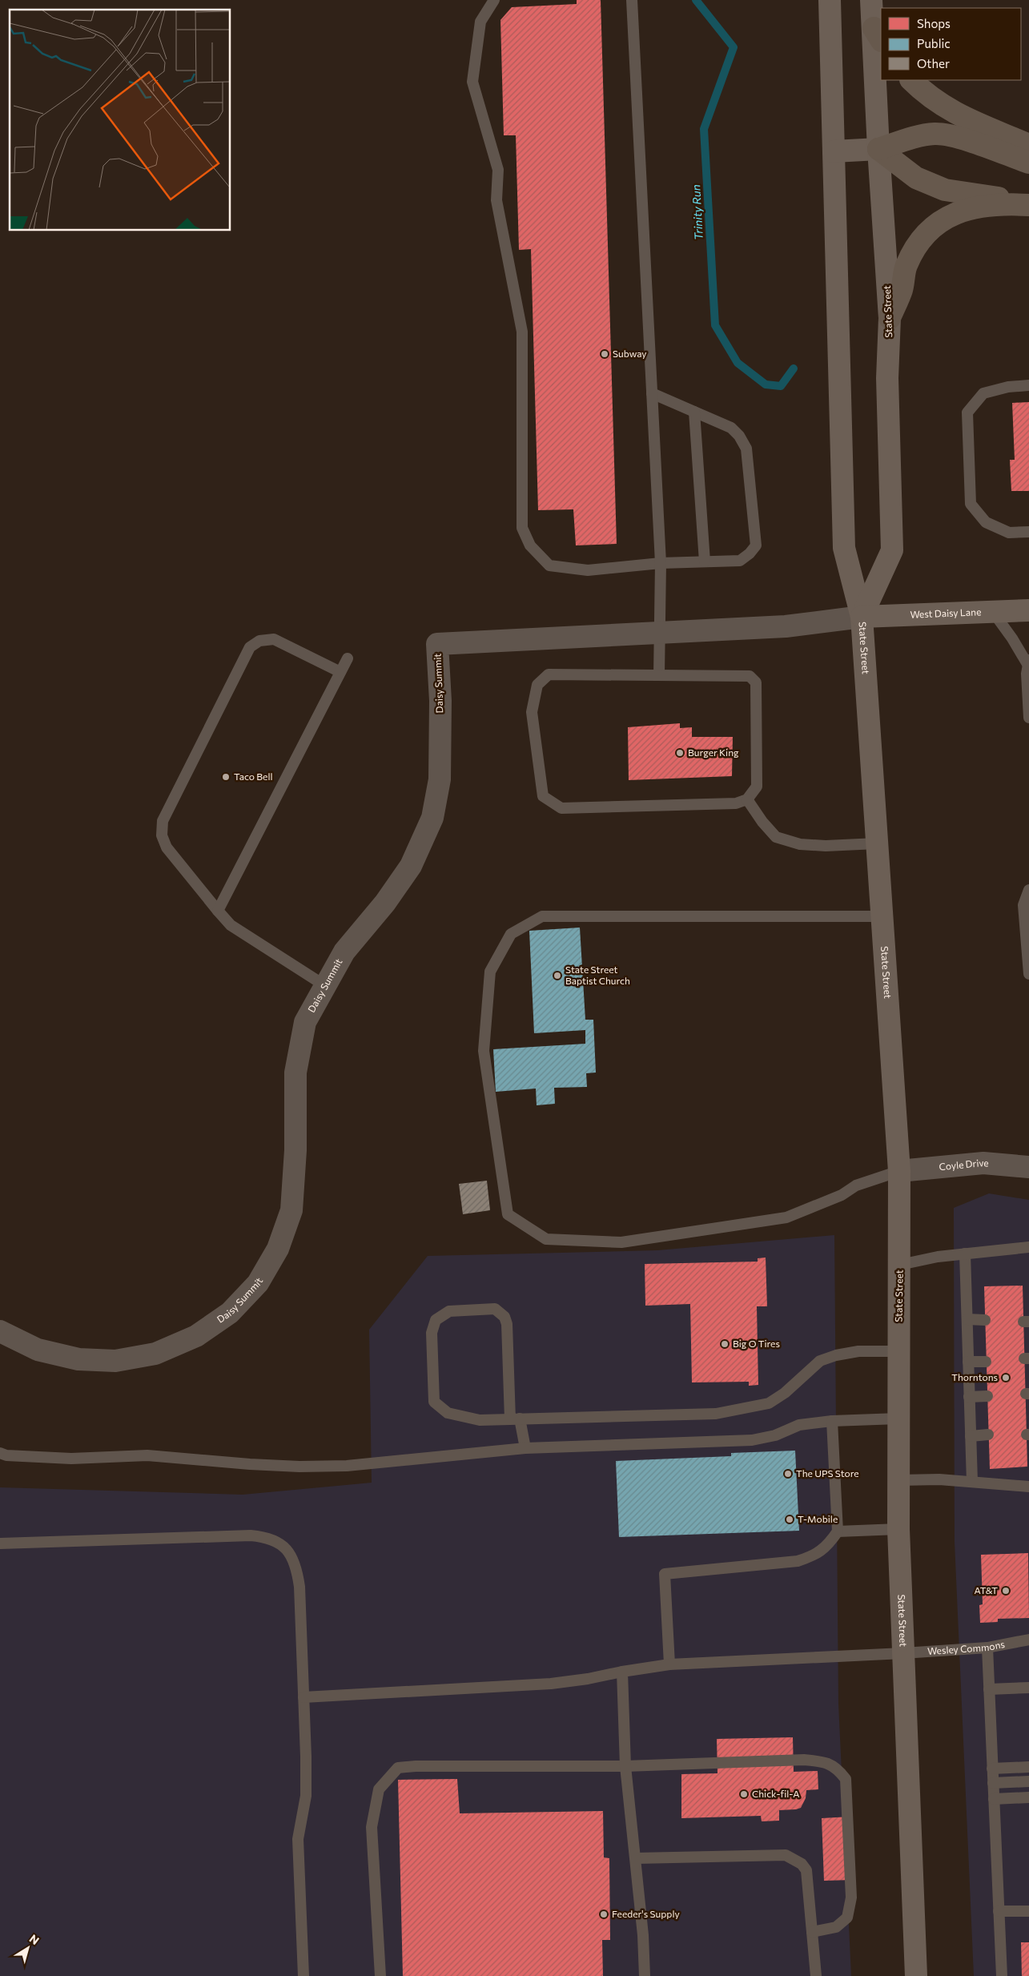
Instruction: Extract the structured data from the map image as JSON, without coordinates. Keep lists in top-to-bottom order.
{
  "streets": {
    "main road": ["State Street", "West Daisy Lane"],
    "street": ["Daisy Summit", "Coyle Drive"],
    "lane": ["Wesley Commons"]
  },
  "crossings": [
    ["State Street", "West Daisy Lane"],
    ["State Street", "Coyle Drive"],
    ["State Street", "Wesley Commons"]
  ],
  "water": ["Trinity Run"],
  "places": [
    "Subway",
    "Burger King",
    "Taco Bell",
    "State Street Baptist Church",
    "Big O Tires",
    "Thorntons",
    "The UPS Store",
    "T-Mobile",
    "AT&T",
    "Chick-fil-A",
    "Feeder's Supply"
  ],
  "legend": ["Shops", "Public", "Other"],
  "north": "top right"
}
